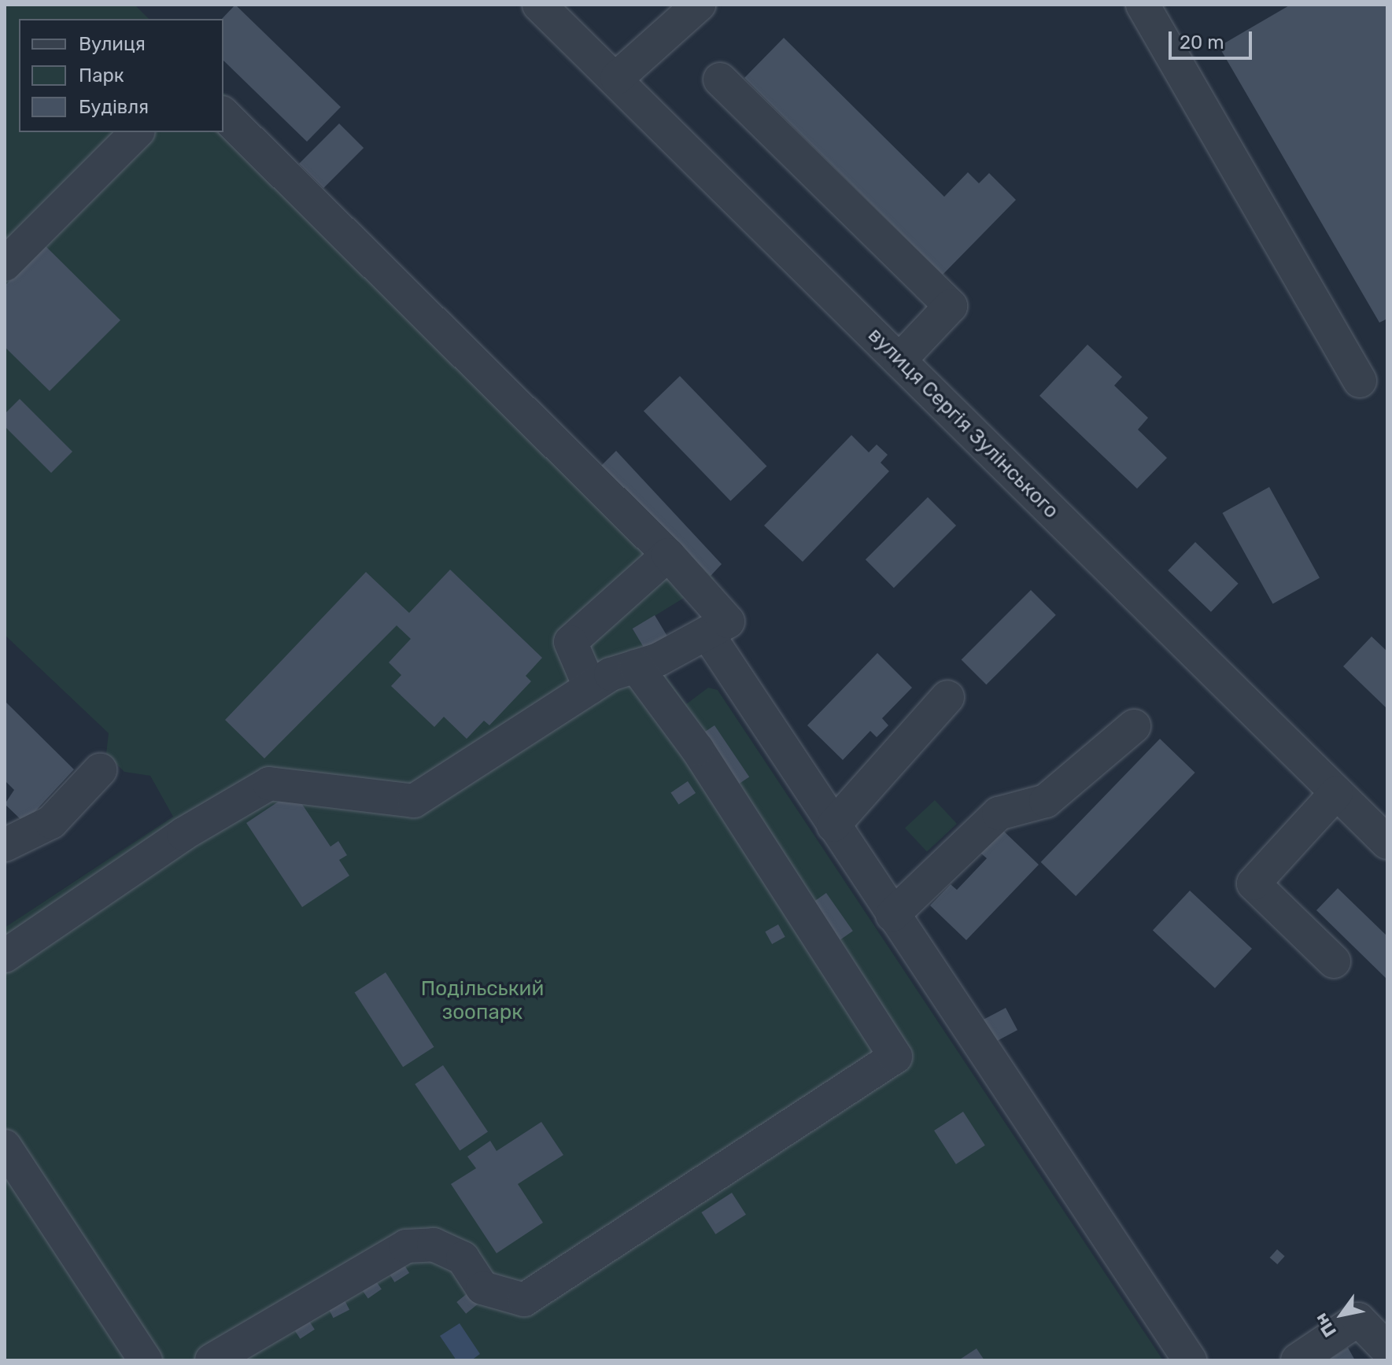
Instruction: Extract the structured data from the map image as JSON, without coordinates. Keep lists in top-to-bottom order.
{
  "streets": {
    "street": ["вулиця Сергія Зулінського"]
  },
  "parks": ["Подільський зоопарк"],
  "legend": ["Вулиця", "Парк", "Будівля"],
  "scale_bar": "20 m",
  "north": "bottom left"
}
